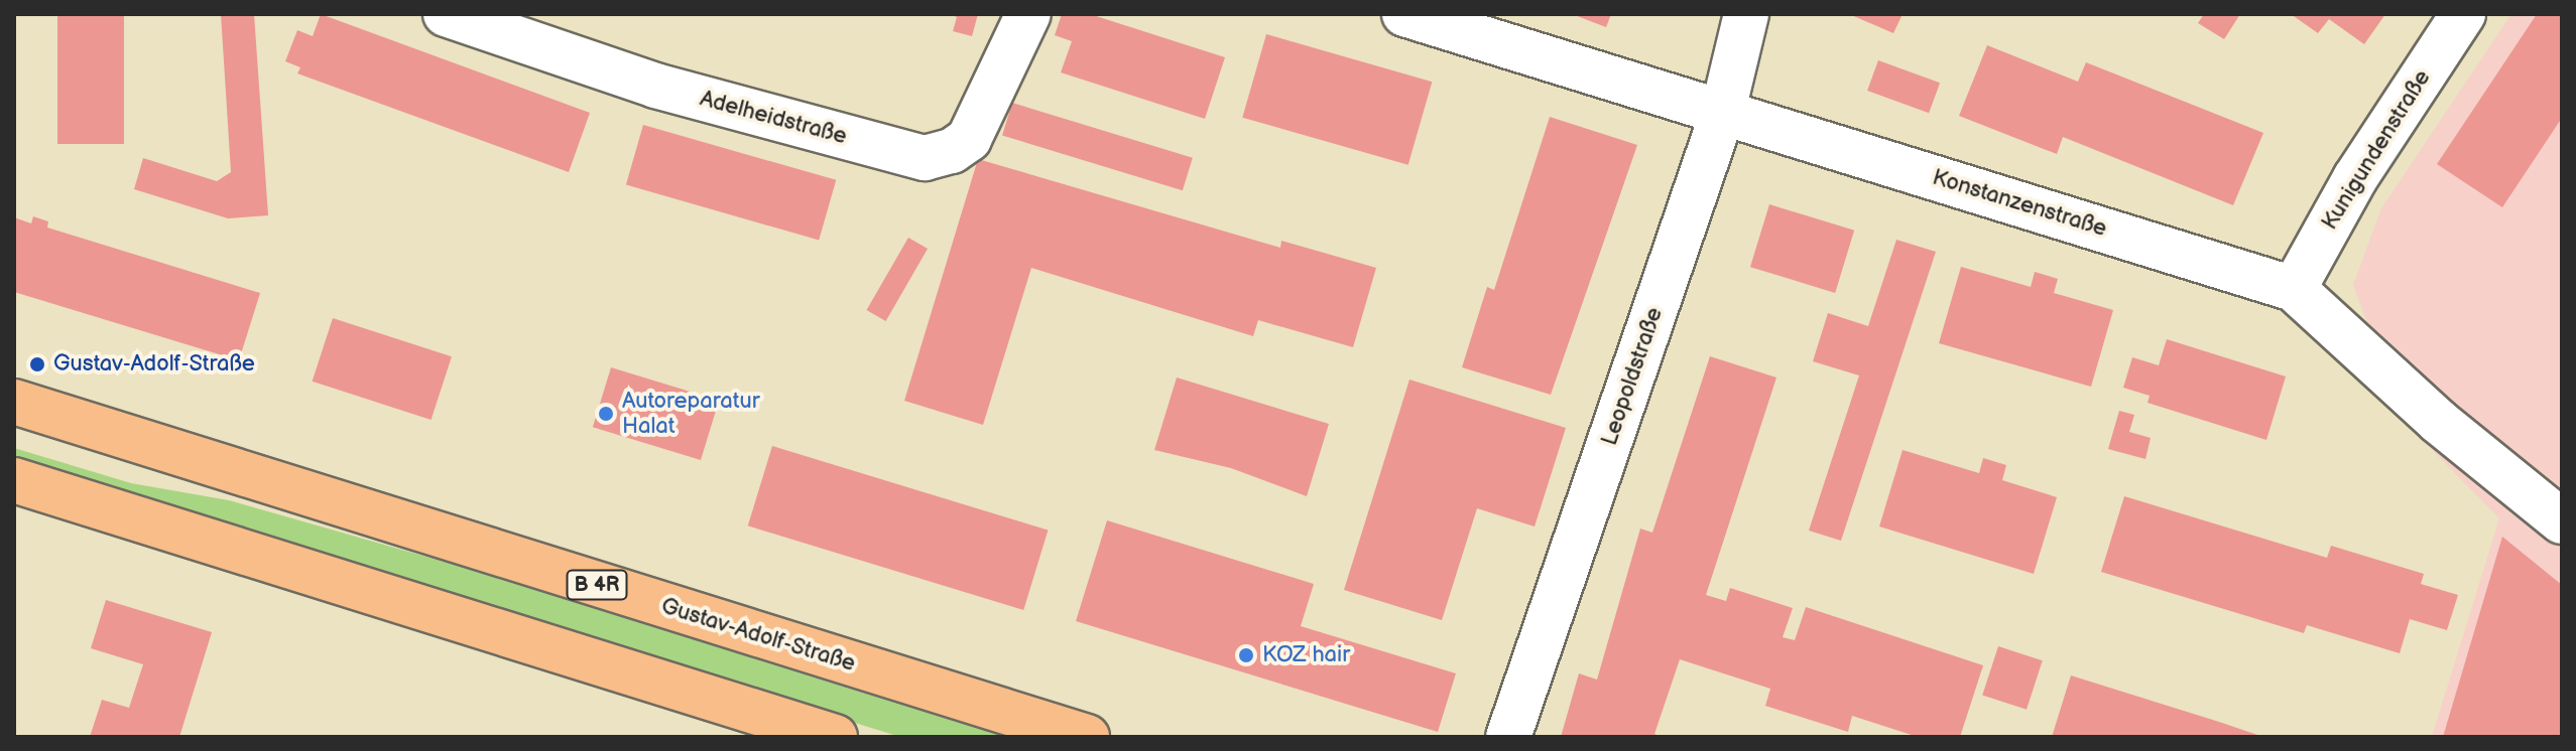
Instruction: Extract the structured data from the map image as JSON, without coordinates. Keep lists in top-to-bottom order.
{
  "streets": {
    "main road": ["B 4R", "Gustav-Adolf-Straße"],
    "street": [
      "Adelheidstraße",
      "Kunigundenstraße",
      "Konstanzenstraße",
      "Leopoldstraße"
    ]
  },
  "crossings": [
    ["Kunigundenstraße", "Konstanzenstraße"],
    ["Konstanzenstraße", "Leopoldstraße"]
  ],
  "places": ["Gustav-Adolf-Straße", "Autoreparatur Halat", "KOZ hair"]
}
